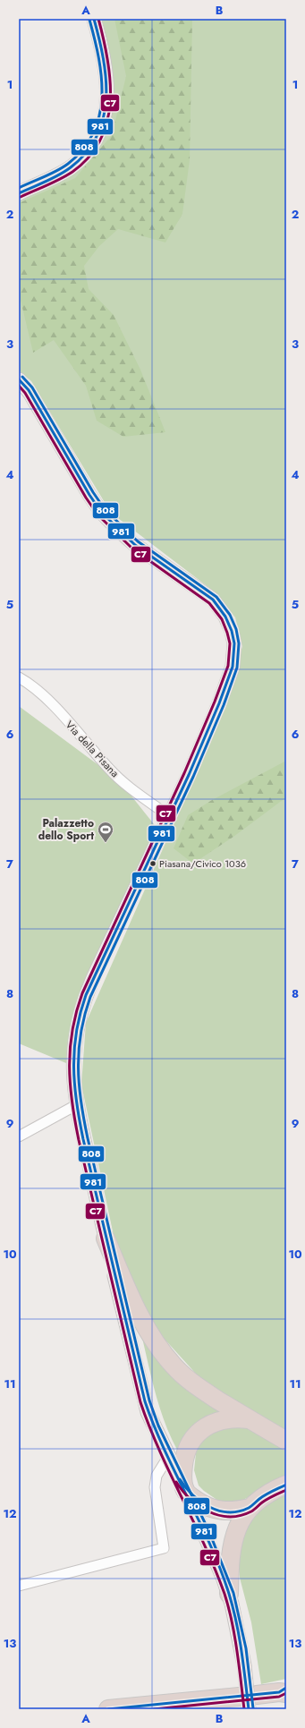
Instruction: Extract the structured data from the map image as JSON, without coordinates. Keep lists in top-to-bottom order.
{
  "streets": {
    "street": ["Via della Pisana"]
  },
  "places": {
    "sports": ["Palazzetto dello Sport"],
    "other": ["Piasana/Civico 1036"]
  },
  "lines": ["transit line 981", "transit line C7", "transit line 808"],
  "grid": {
    "columns": ["A", "B"],
    "rows": [
      "1",
      "2",
      "3",
      "4",
      "5",
      "6",
      "7",
      "8",
      "9",
      "10",
      "11",
      "12",
      "13"
    ]
  }
}
